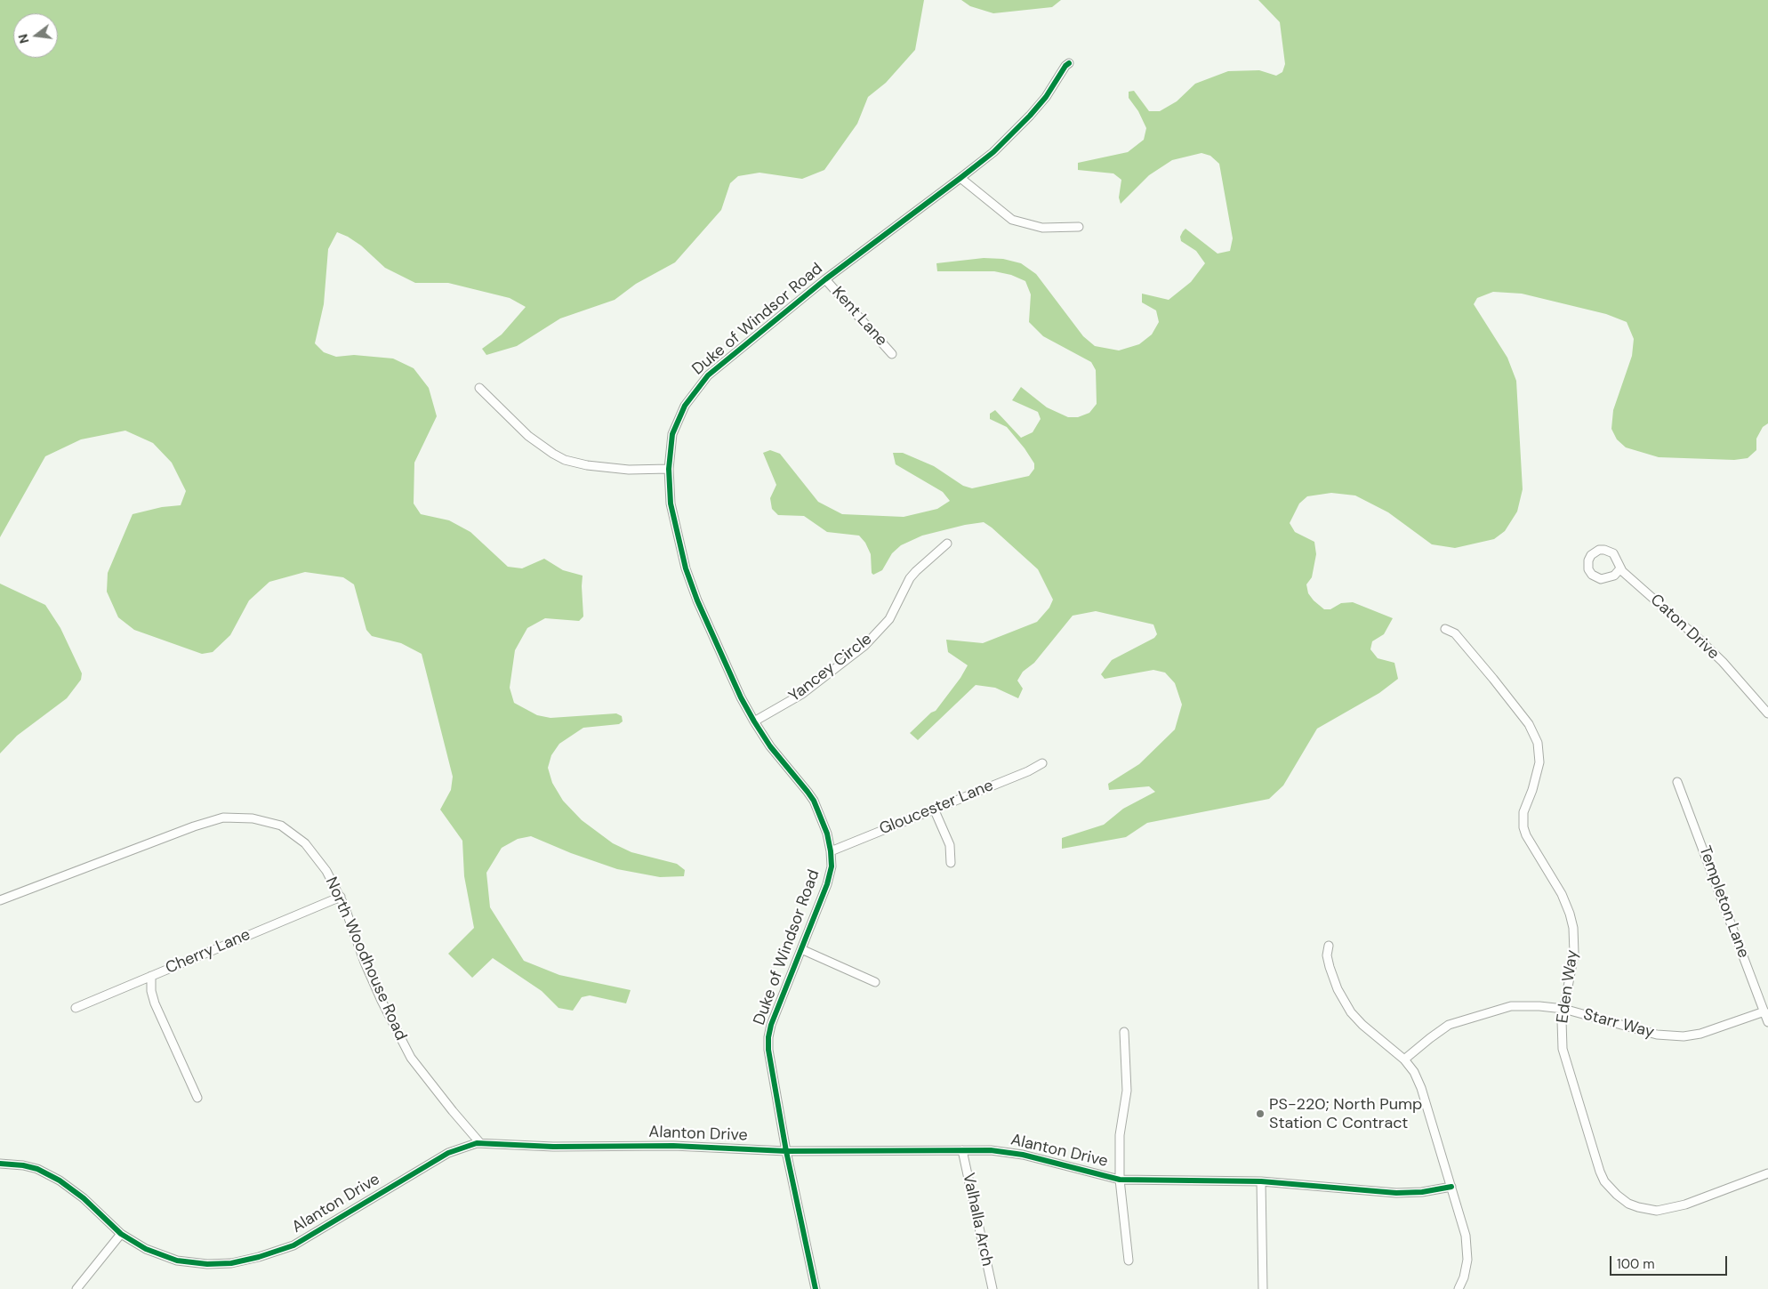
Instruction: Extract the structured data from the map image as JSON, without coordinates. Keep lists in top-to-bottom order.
{
  "streets": {
    "street": [
      "Kent Lane",
      "Duke of Windsor Road",
      "Caton Drive",
      "Yancey Circle",
      "Gloucester Lane",
      "Templeton Lane",
      "Cherry Lane",
      "North Woodhouse Road",
      "Eden Way",
      "Starr Way",
      "Alanton Drive",
      "Valhalla Arch"
    ]
  },
  "crossings": [
    ["Kent Lane", "Duke of Windsor Road"],
    ["Duke of Windsor Road", "Yancey Circle"],
    ["Duke of Windsor Road", "Gloucester Lane"],
    ["Duke of Windsor Road", "Alanton Drive"],
    ["Templeton Lane", "Starr Way"],
    ["Cherry Lane", "North Woodhouse Road"],
    ["North Woodhouse Road", "Alanton Drive"],
    ["Eden Way", "Starr Way"],
    ["Alanton Drive", "Valhalla Arch"]
  ],
  "places": ["PS-220; North Pump Station C Contract"],
  "scale_bar": "100 m",
  "north": "left"
}
